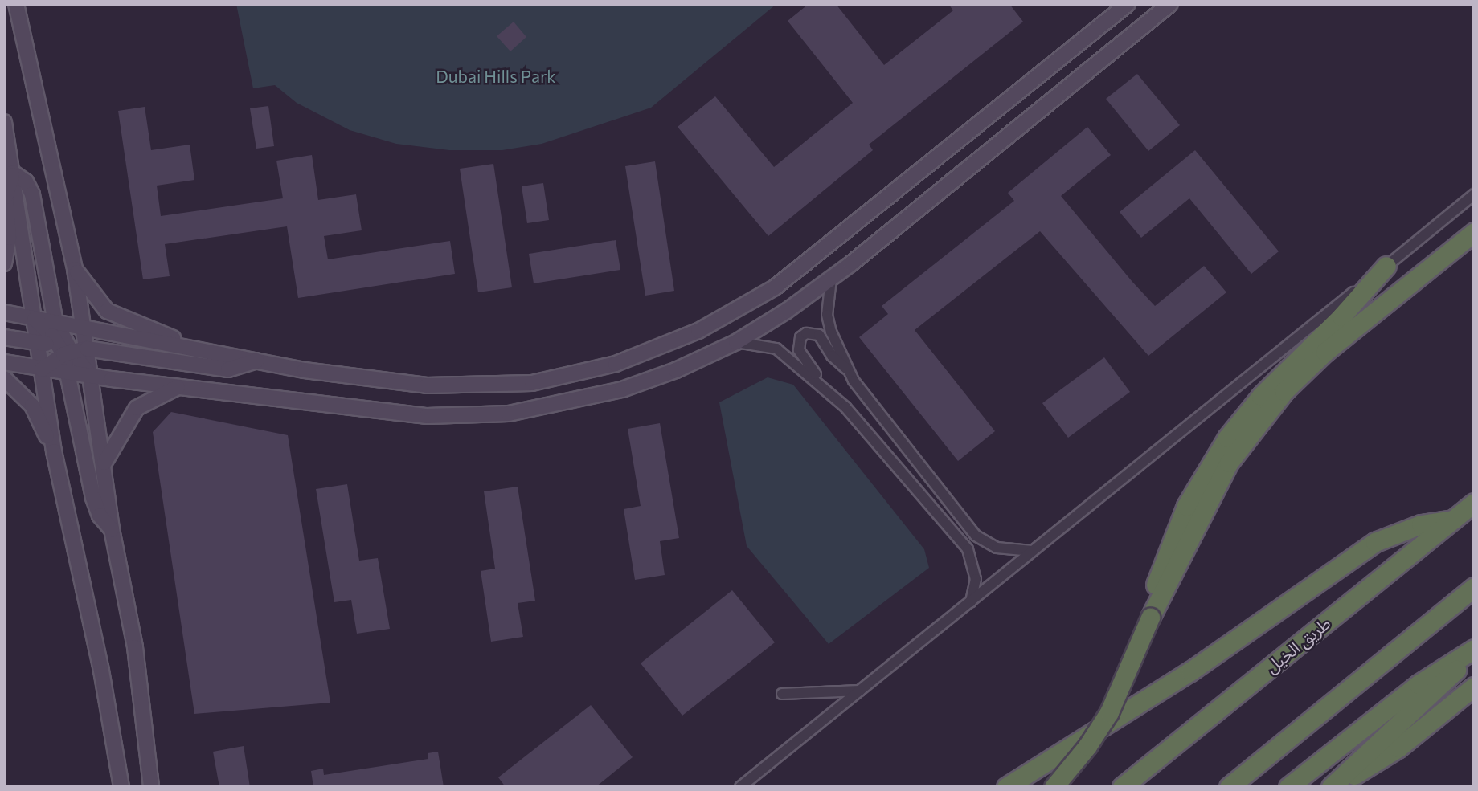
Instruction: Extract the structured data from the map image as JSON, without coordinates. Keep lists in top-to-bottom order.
{
  "streets": {
    "highway": ["طريق الخيل"]
  },
  "parks": ["Dubai Hills Park"]
}
